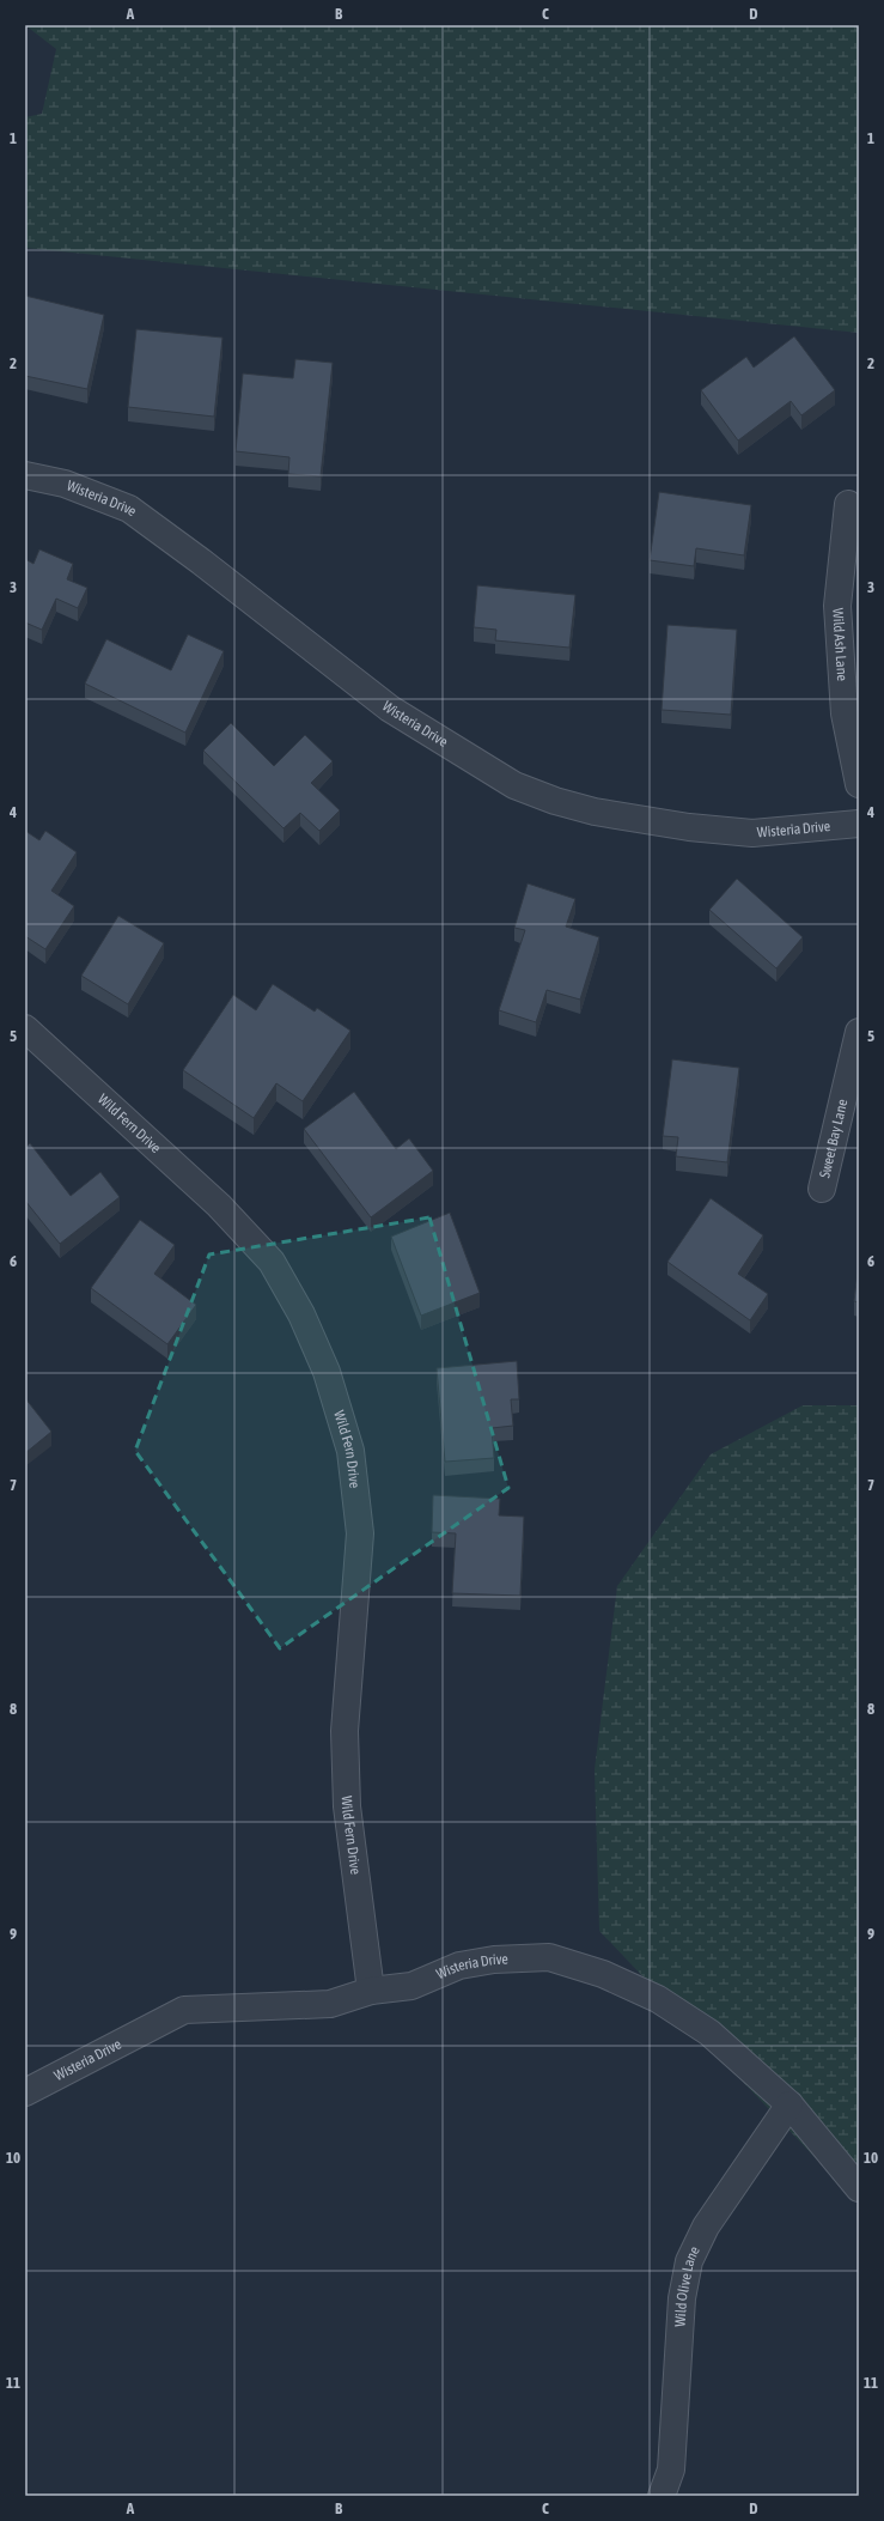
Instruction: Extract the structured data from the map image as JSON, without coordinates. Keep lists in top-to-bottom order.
{
  "streets": {
    "street": [
      "Wisteria Drive",
      "Wild Ash Lane",
      "Wild Fern Drive",
      "Sweet Bay Lane",
      "Wild Olive Lane"
    ]
  },
  "crossings": [
    ["Wisteria Drive", "Wild Fern Drive"],
    ["Wisteria Drive", "Wild Olive Lane"]
  ],
  "grid": {
    "columns": [
      "A",
      "B",
      "C",
      "D"
    ],
    "rows": [
      "1",
      "2",
      "3",
      "4",
      "5",
      "6",
      "7",
      "8",
      "9",
      "10",
      "11"
    ]
  }
}
